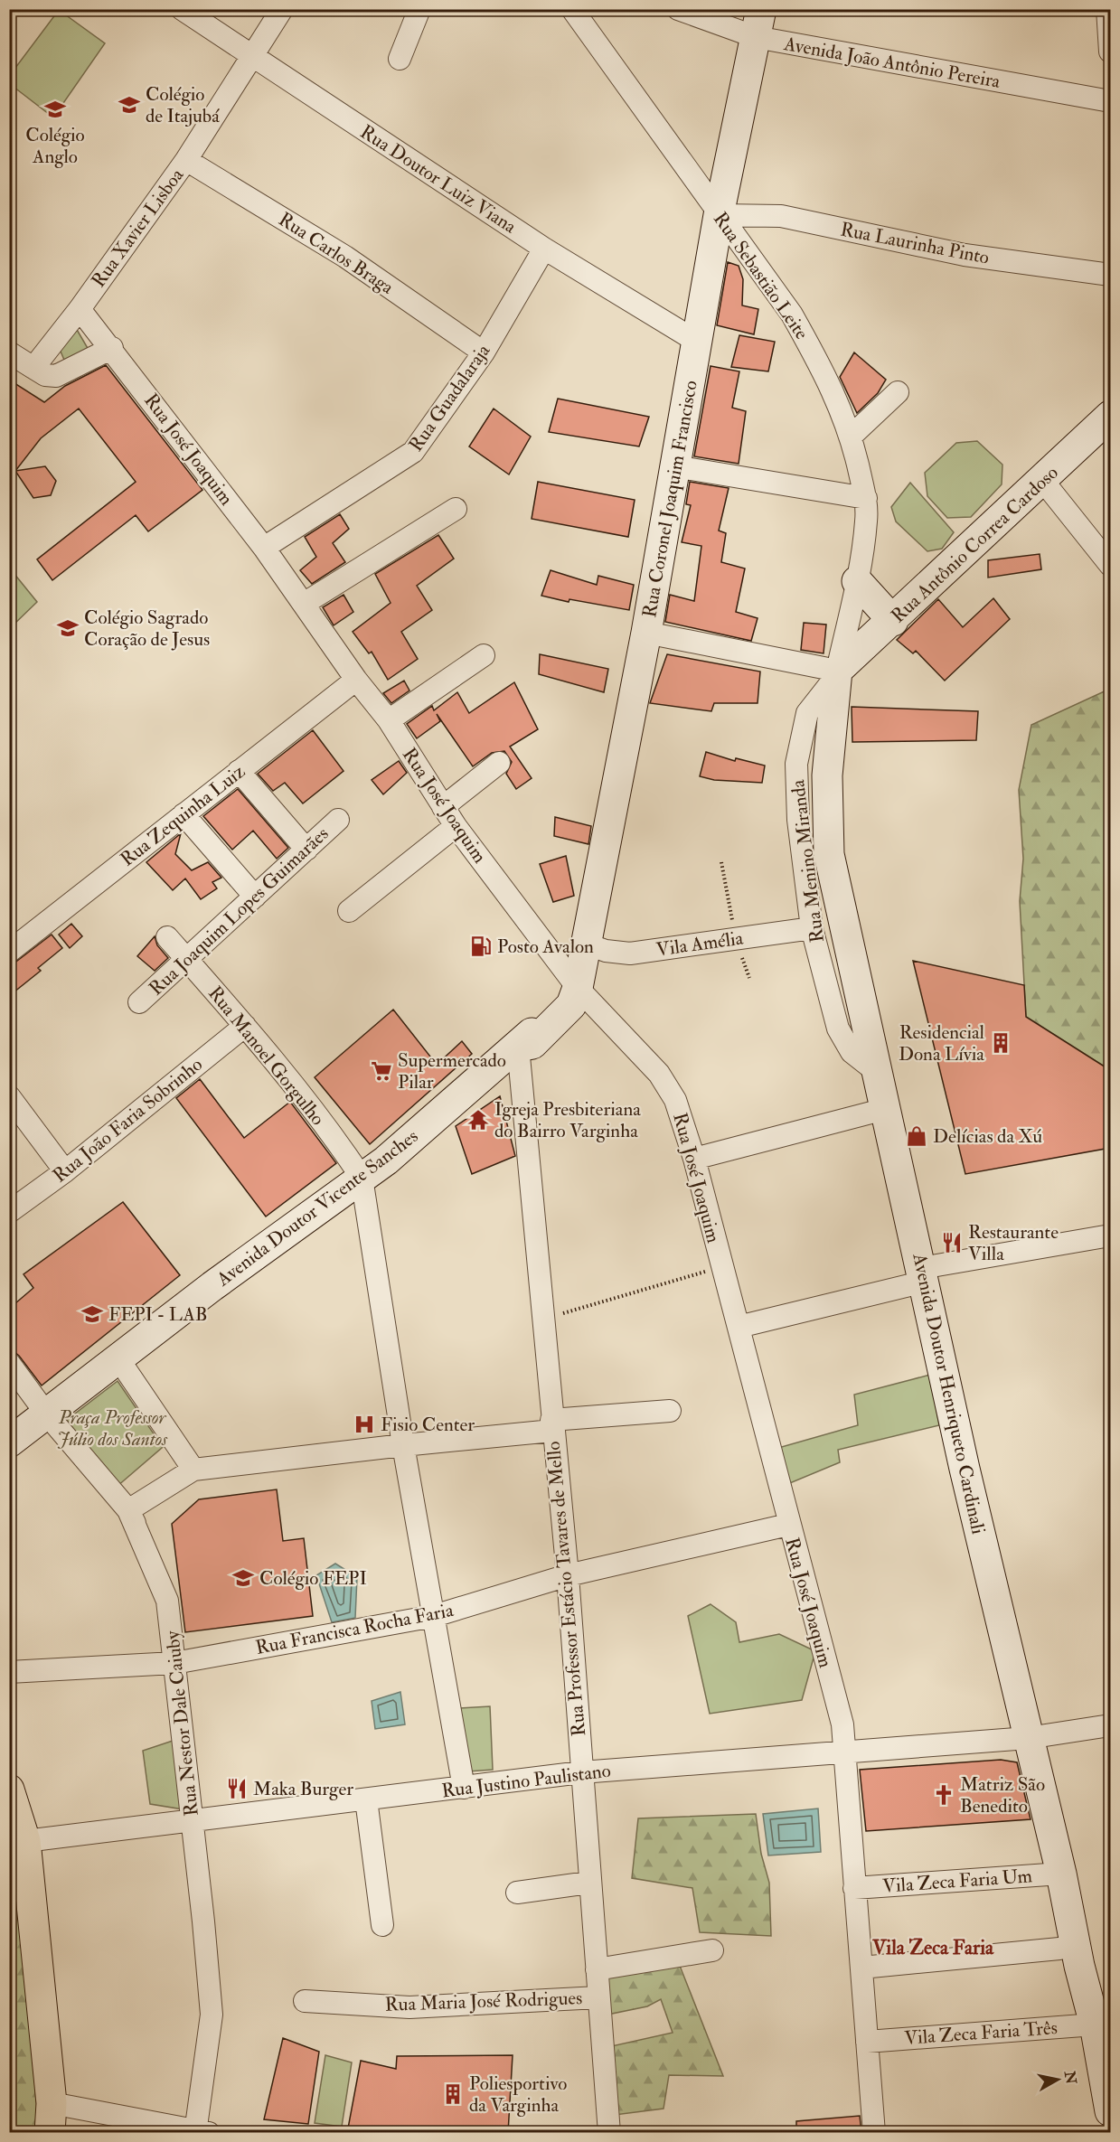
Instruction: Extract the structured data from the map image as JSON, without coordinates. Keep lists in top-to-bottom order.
{
  "streets": {
    "main road": [
      "Rua Coronel Joaquim Francisco",
      "Rua Antônio Correa Cardoso",
      "Avenida Doutor Vicente Sanches",
      "Avenida Doutor Henriqueto Cardinali"
    ],
    "street": [
      "Avenida João Antônio Pereira",
      "Rua Doutor Luiz Viana",
      "Rua Xavier Lisboa",
      "Rua Laurinha Pinto",
      "Rua Carlos Braga",
      "Rua Sebastião Leite",
      "Rua Guadalaraja",
      "Rua José Joaquim",
      "Rua Zequinha Luiz",
      "Rua Menino Miranda",
      "Rua Joaquim Lopes Guimarães",
      "Vila Amélia",
      "Rua Manoel Gorgulho",
      "Rua João Faria Sobrinho",
      "Rua Professor Estácio Tavares de Mello",
      "Rua Francisca Rocha Faria",
      "Rua Nestor Dale Caiuby",
      "Rua Justino Paulistano",
      "Vila Zeca Faria Um",
      "Rua Maria José Rodrigues",
      "Vila Zeca Faria Três"
    ]
  },
  "crossings": [
    ["Avenida João Antônio Pereira", "Rua Coronel Joaquim Francisco"],
    ["Rua Doutor Luiz Viana", "Rua Xavier Lisboa"],
    ["Rua Doutor Luiz Viana", "Rua Guadalaraja"],
    ["Rua Doutor Luiz Viana", "Rua Coronel Joaquim Francisco"],
    ["Rua Xavier Lisboa", "Rua Carlos Braga"],
    ["Rua Xavier Lisboa", "Rua José Joaquim"],
    ["Rua Laurinha Pinto", "Rua Sebastião Leite"],
    ["Rua Laurinha Pinto", "Rua Coronel Joaquim Francisco"],
    ["Rua Carlos Braga", "Rua Guadalaraja"],
    ["Rua Sebastião Leite", "Rua Coronel Joaquim Francisco"],
    ["Rua Sebastião Leite", "Rua Antônio Correa Cardoso"],
    ["Rua Sebastião Leite", "Rua Menino Miranda"],
    ["Rua Sebastião Leite", "Avenida Doutor Henriqueto Cardinali"],
    ["Rua Guadalaraja", "Rua José Joaquim"],
    ["Rua José Joaquim", "Rua Coronel Joaquim Francisco"],
    ["Rua José Joaquim", "Rua Zequinha Luiz"],
    ["Rua José Joaquim", "Avenida Doutor Vicente Sanches"],
    ["Rua José Joaquim", "Rua Francisca Rocha Faria"],
    ["Rua José Joaquim", "Rua Justino Paulistano"],
    ["Rua José Joaquim", "Vila Zeca Faria Um"],
    ["Rua José Joaquim", "Vila Zeca Faria Três"],
    ["Rua Coronel Joaquim Francisco", "Vila Amélia"],
    ["Rua Coronel Joaquim Francisco", "Avenida Doutor Vicente Sanches"],
    ["Rua Antônio Correa Cardoso", "Rua Menino Miranda"],
    ["Rua Antônio Correa Cardoso", "Avenida Doutor Henriqueto Cardinali"],
    ["Rua Menino Miranda", "Vila Amélia"],
    ["Rua Menino Miranda", "Avenida Doutor Henriqueto Cardinali"],
    ["Rua Joaquim Lopes Guimarães", "Rua Manoel Gorgulho"],
    ["Rua Manoel Gorgulho", "Rua João Faria Sobrinho"],
    ["Rua Manoel Gorgulho", "Avenida Doutor Vicente Sanches"],
    ["Avenida Doutor Vicente Sanches", "Rua Professor Estácio Tavares de Mello"],
    ["Avenida Doutor Vicente Sanches", "Rua Nestor Dale Caiuby"],
    ["Avenida Doutor Henriqueto Cardinali", "Rua Justino Paulistano"],
    ["Avenida Doutor Henriqueto Cardinali", "Vila Zeca Faria Um"],
    ["Avenida Doutor Henriqueto Cardinali", "Vila Zeca Faria Três"],
    ["Rua Professor Estácio Tavares de Mello", "Rua Francisca Rocha Faria"],
    ["Rua Professor Estácio Tavares de Mello", "Rua Justino Paulistano"],
    ["Rua Professor Estácio Tavares de Mello", "Rua Maria José Rodrigues"],
    ["Rua Francisca Rocha Faria", "Rua Nestor Dale Caiuby"],
    ["Rua Nestor Dale Caiuby", "Rua Justino Paulistano"]
  ],
  "districts": ["Vila Zeca Faria"],
  "parks": ["Praça Professor Júlio dos Santos"],
  "places": {
    "school or university": [
      "Colégio de Itajubá",
      "Colégio Anglo",
      "Colégio Sagrado Coração de Jesus",
      "FEPI - LAB",
      "Colégio FEPI"
    ],
    "fuel station": ["Posto Avalon"],
    "building": ["Residencial Dona Lívia", "Poliesportivo da Varginha"],
    "supermarket": ["Supermercado Pilar"],
    "temple": ["Igreja Presbiteriana do Bairro Varginha"],
    "shop": ["Delícias da Xú"],
    "restaurant": ["Restaurante Villa", "Maka Burger"],
    "hospital": ["Fisio Center"],
    "church": ["Matriz São Benedito"]
  },
  "north": "right"
}
